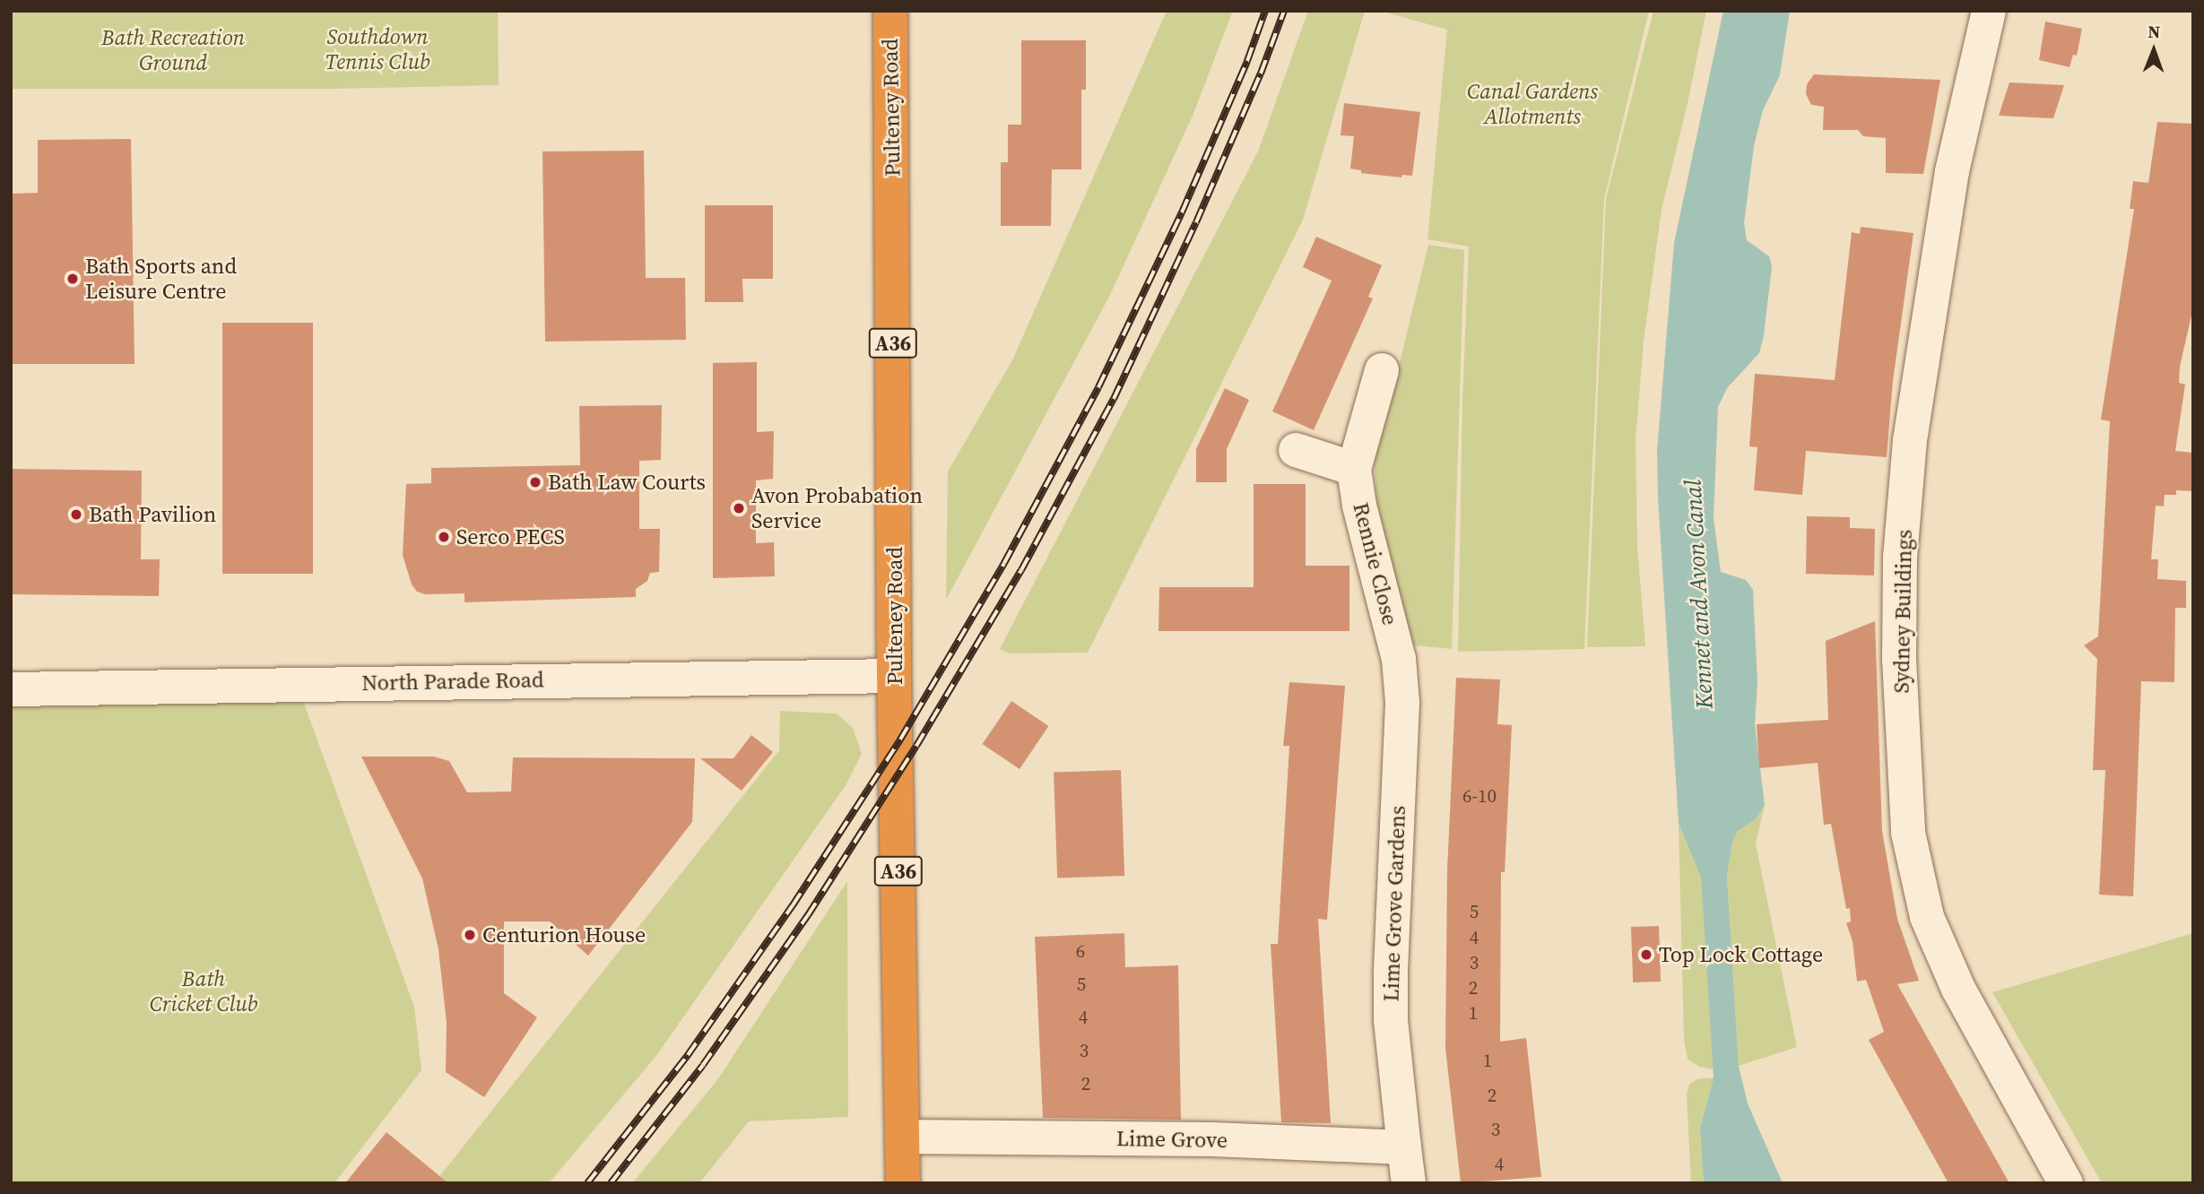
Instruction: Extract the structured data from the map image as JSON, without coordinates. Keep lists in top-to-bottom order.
{
  "streets": {
    "highway": ["Pulteney Road", "A36"],
    "street": [
      "Rennie Close",
      "Sydney Buildings",
      "North Parade Road",
      "Lime Grove Gardens",
      "Lime Grove"
    ]
  },
  "crossings": [
    ["Pulteney Road", "North Parade Road"],
    ["Pulteney Road", "Lime Grove"],
    ["Rennie Close", "Lime Grove Gardens"],
    ["Lime Grove Gardens", "Lime Grove"]
  ],
  "water": ["Kennet and Avon Canal"],
  "parks": [
    "Southdown Tennis Club",
    "Bath Recreation Ground",
    "Canal Gardens Allotments",
    "Bath Cricket Club"
  ],
  "places": [
    "Bath Sports and Leisure Centre",
    "Bath Law Courts",
    "Avon Probabation Service",
    "Bath Pavilion",
    "Serco PECS",
    "Centurion House",
    "Top Lock Cottage"
  ],
  "house_numbers": [
    "6-10",
    "5",
    "4",
    "6",
    "3",
    "5",
    "2",
    "1",
    "4",
    "3",
    "1",
    "2",
    "2",
    "3",
    "4"
  ],
  "north": "top"
}
